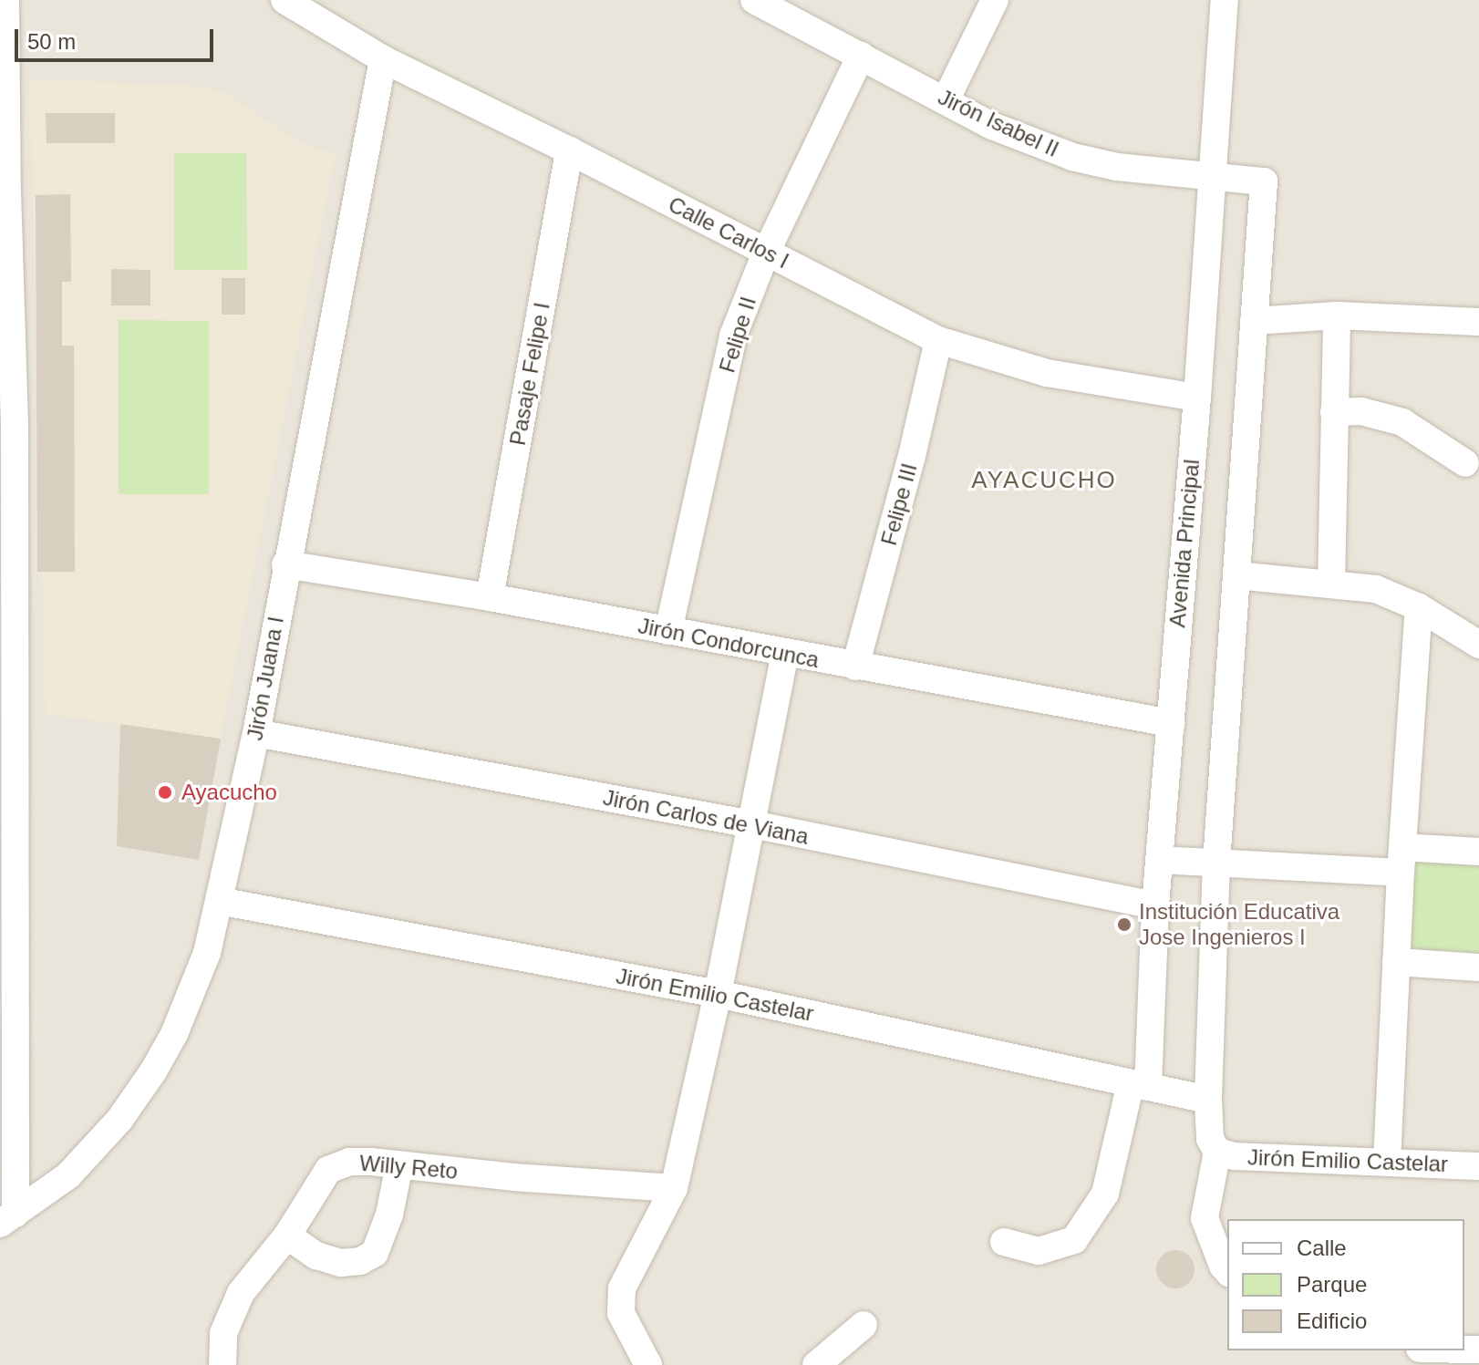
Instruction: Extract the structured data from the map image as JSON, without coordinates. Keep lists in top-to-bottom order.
{
  "streets": {
    "street": [
      "Jirón Isabel II",
      "Calle Carlos I",
      "Felipe II",
      "Pasaje Felipe I",
      "Felipe III",
      "Avenida Principal",
      "Jirón Condorcunca",
      "Jirón Juana I",
      "Jirón Carlos de Viana",
      "Jirón Emilio Castelar",
      "Willy Reto"
    ]
  },
  "crossings": [
    ["Jirón Isabel II", "Felipe II"],
    ["Jirón Isabel II", "Avenida Principal"],
    ["Calle Carlos I", "Felipe II"],
    ["Calle Carlos I", "Pasaje Felipe I"],
    ["Calle Carlos I", "Felipe III"],
    ["Calle Carlos I", "Avenida Principal"],
    ["Calle Carlos I", "Jirón Juana I"],
    ["Felipe II", "Jirón Condorcunca"],
    ["Pasaje Felipe I", "Jirón Condorcunca"],
    ["Felipe III", "Jirón Condorcunca"],
    ["Avenida Principal", "Jirón Condorcunca"],
    ["Avenida Principal", "Jirón Carlos de Viana"],
    ["Avenida Principal", "Jirón Emilio Castelar"],
    ["Jirón Condorcunca", "Jirón Juana I"],
    ["Jirón Juana I", "Jirón Carlos de Viana"],
    ["Jirón Juana I", "Jirón Emilio Castelar"]
  ],
  "districts": ["AYACUCHO"],
  "places": ["Ayacucho", "Institución Educativa Jose Ingenieros I"],
  "legend": ["Calle", "Parque", "Edificio"],
  "scale_bar": "50 m"
}
